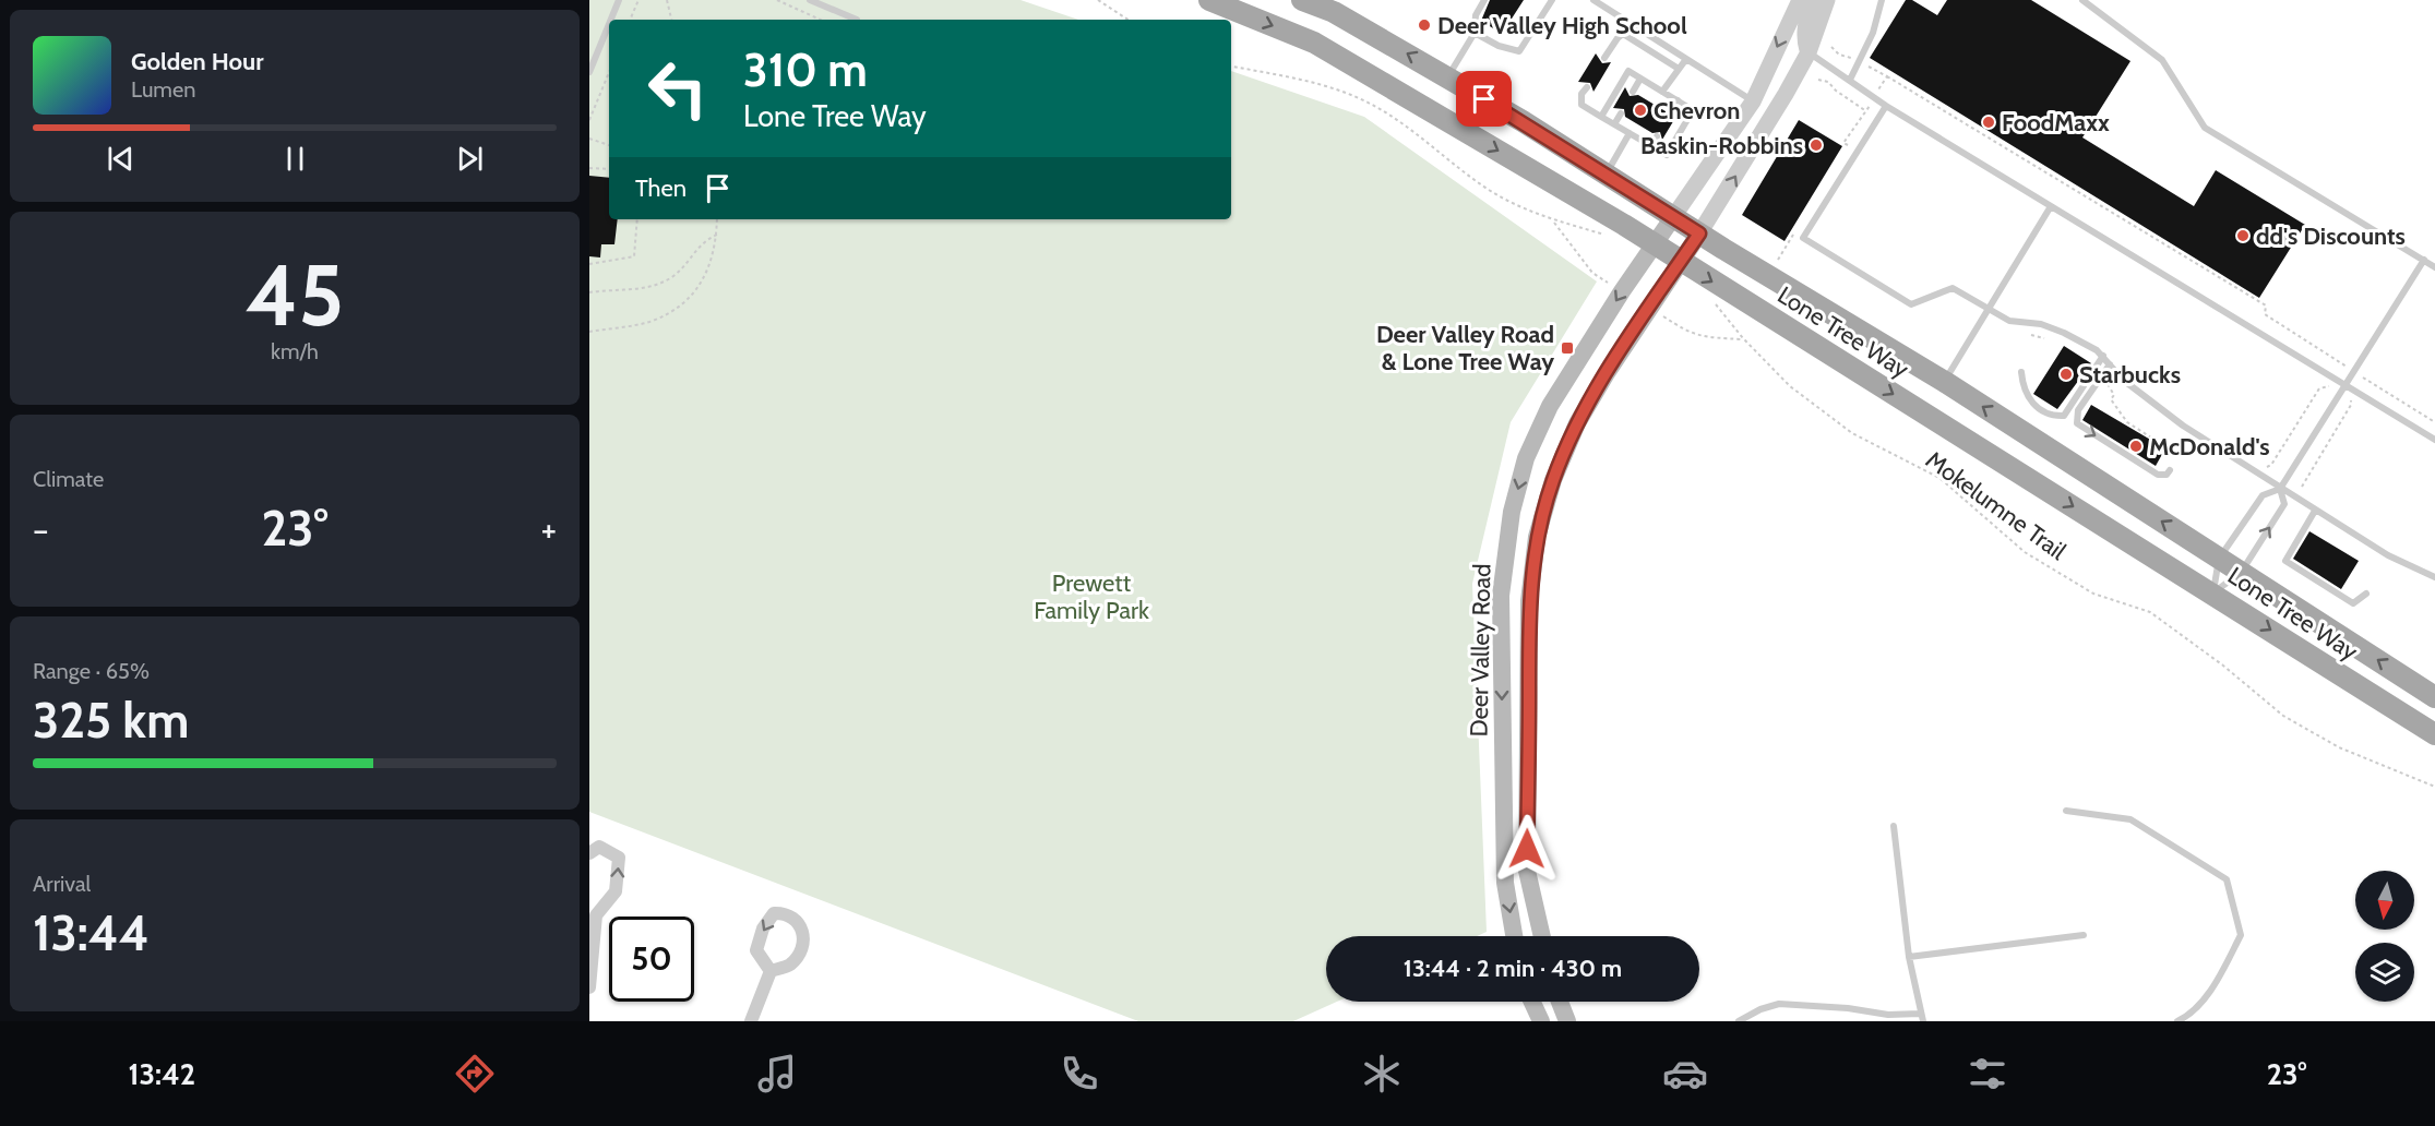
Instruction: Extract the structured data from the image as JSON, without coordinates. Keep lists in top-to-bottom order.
{
  "streets": {
    "main road": ["Lone Tree Way", "Deer Valley Road"],
    "path": ["Mokelumne Trail"]
  },
  "crossings": [
    ["Lone Tree Way", "Deer Valley Road"]
  ],
  "parks": ["Prewett Family Park"],
  "places": {
    "other": [
      "Deer Valley High School",
      "Chevron",
      "FoodMaxx",
      "Baskin-Robbins",
      "dd's Discounts",
      "Starbucks",
      "McDonald's"
    ],
    "transit": ["Deer Valley Road & Lone Tree Way"]
  },
  "north": "bottom",
  "page": {
    "turn": ["310 m", "Lone Tree Way"],
    "song": ["Golden Hour", "Lumen"],
    "then": "Then",
    "tile": [
      ["45", "km/h"],
      "Climate",
      ["Range · 65%", "325 km"],
      ["Arrival", "13:44"]
    ],
    "heat": ["−", "23°", "+"],
    "limit": "50",
    "trip": "13:44 · 2 min · 430 m",
    "tabs": ["13:42", "23°"]
  }
}
